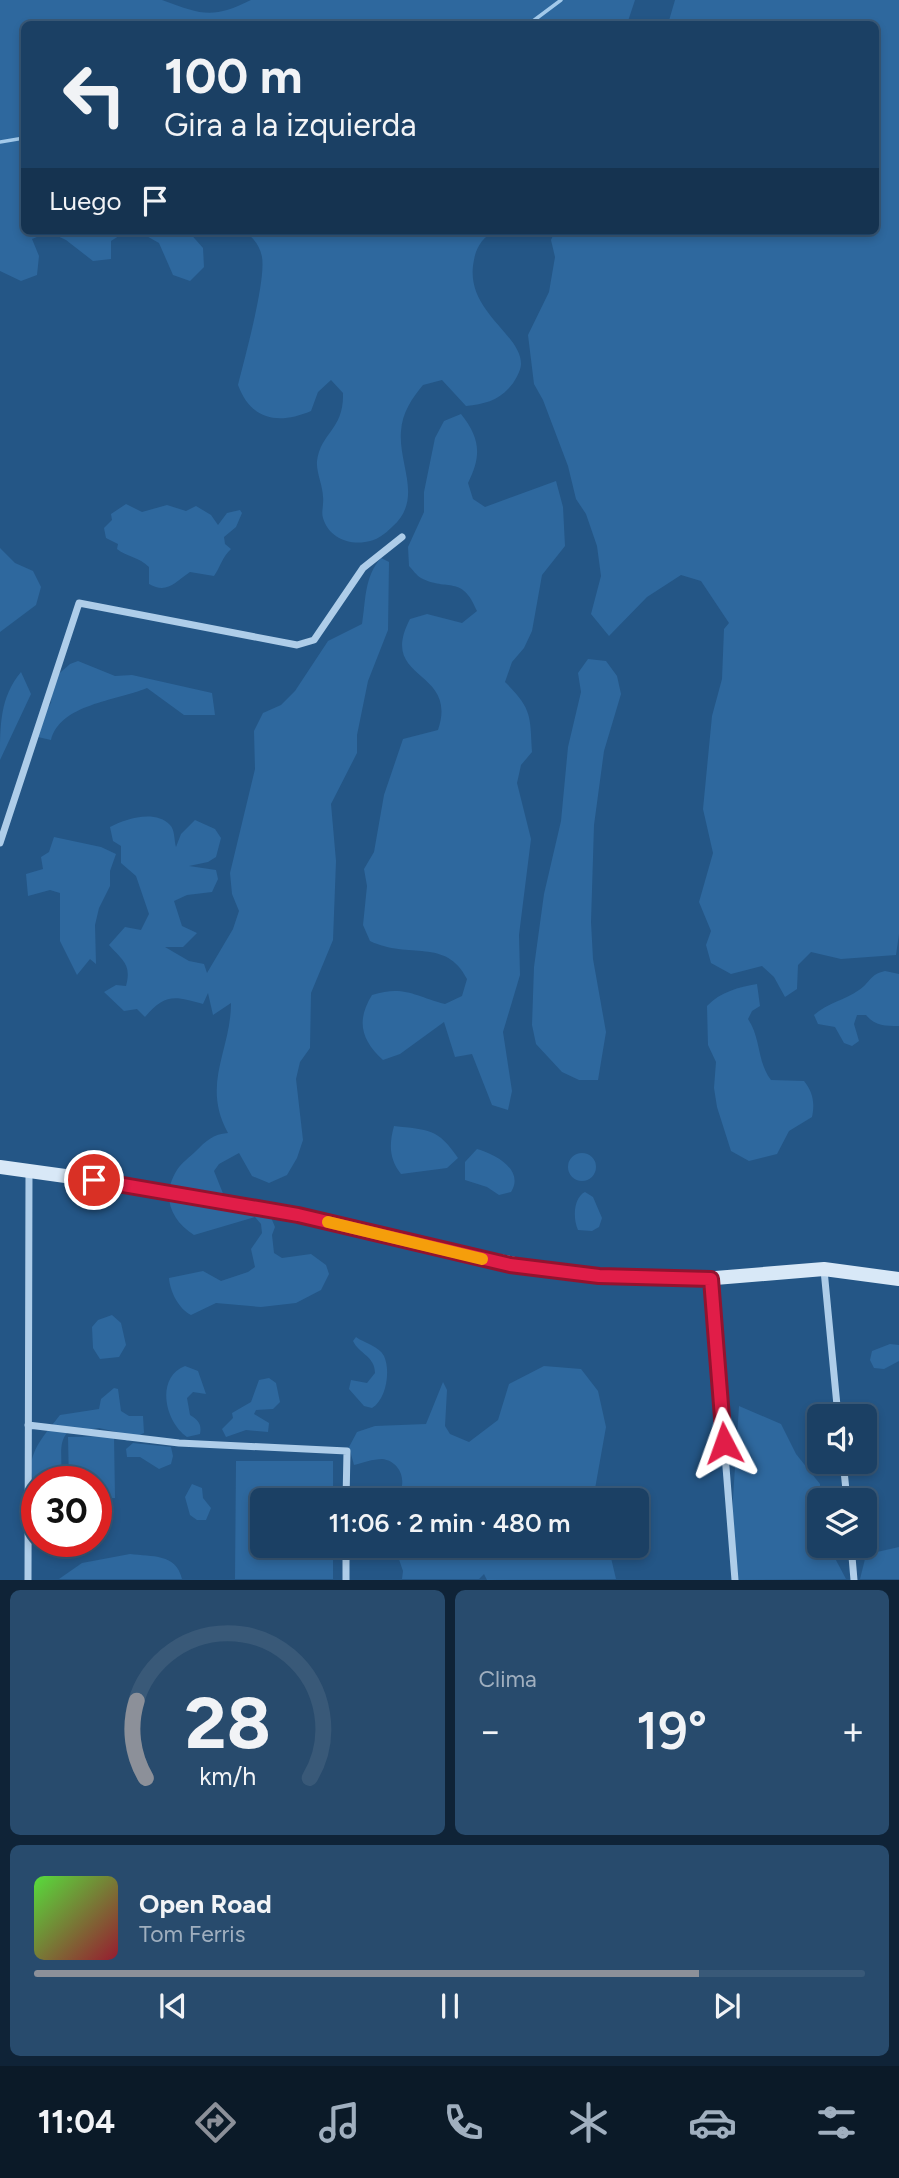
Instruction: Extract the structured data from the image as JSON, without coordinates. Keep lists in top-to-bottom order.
{
  "page": {
    "turn": ["100 m", "Gira a la izquierda"],
    "then": "Luego",
    "limit": "30",
    "trip": "11:06 · 2 min · 480 m",
    "tile": "Clima",
    "heat": ["−", "19°", "+"],
    "song": ["Open Road", "Tom Ferris"],
    "tabs": "11:04",
    "gauge": ["28", "km/h"]
  }
}
